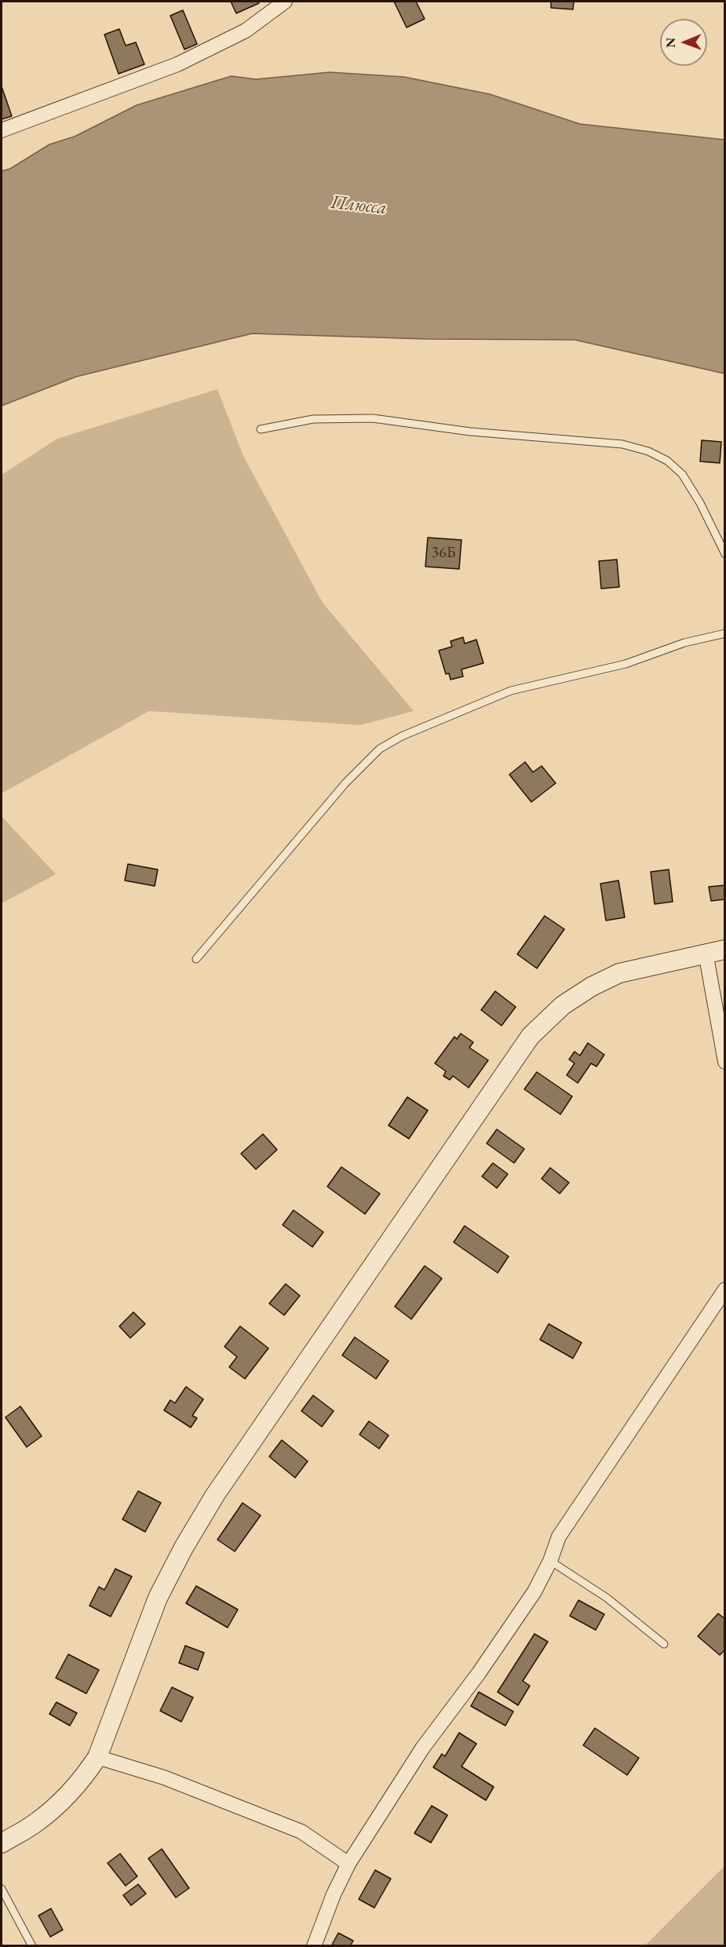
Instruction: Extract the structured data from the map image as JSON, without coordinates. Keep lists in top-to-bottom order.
{
  "water": ["Плюсса"],
  "house_numbers": ["36Б"],
  "north": "left"
}
